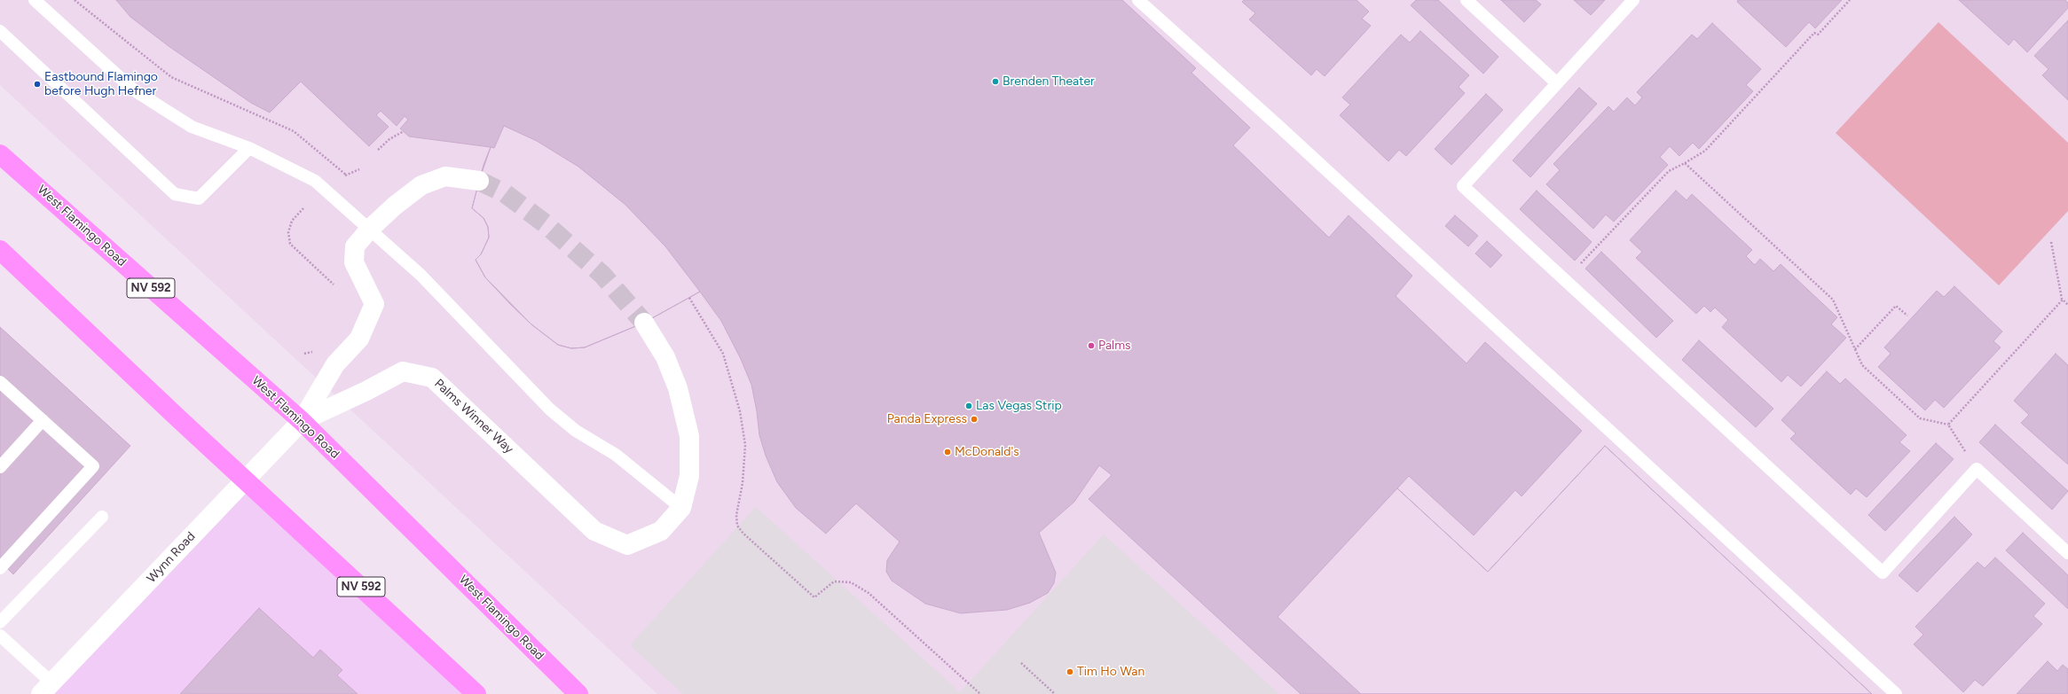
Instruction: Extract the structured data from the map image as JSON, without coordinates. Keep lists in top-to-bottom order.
{
  "streets": {
    "main road": ["West Flamingo Road", "NV 592"],
    "street": ["Palms Winner Way", "Wynn Road"]
  },
  "crossings": [
    ["West Flamingo Road", "Palms Winner Way"],
    ["West Flamingo Road", "Wynn Road"],
    ["NV 592", "Wynn Road"],
    ["Palms Winner Way", "Wynn Road"]
  ],
  "places": [
    "Brenden Theater",
    "Eastbound Flamingo before Hugh Hefner",
    "Palms",
    "Las Vegas Strip",
    "Panda Express",
    "McDonald's",
    "Tim Ho Wan"
  ]
}
